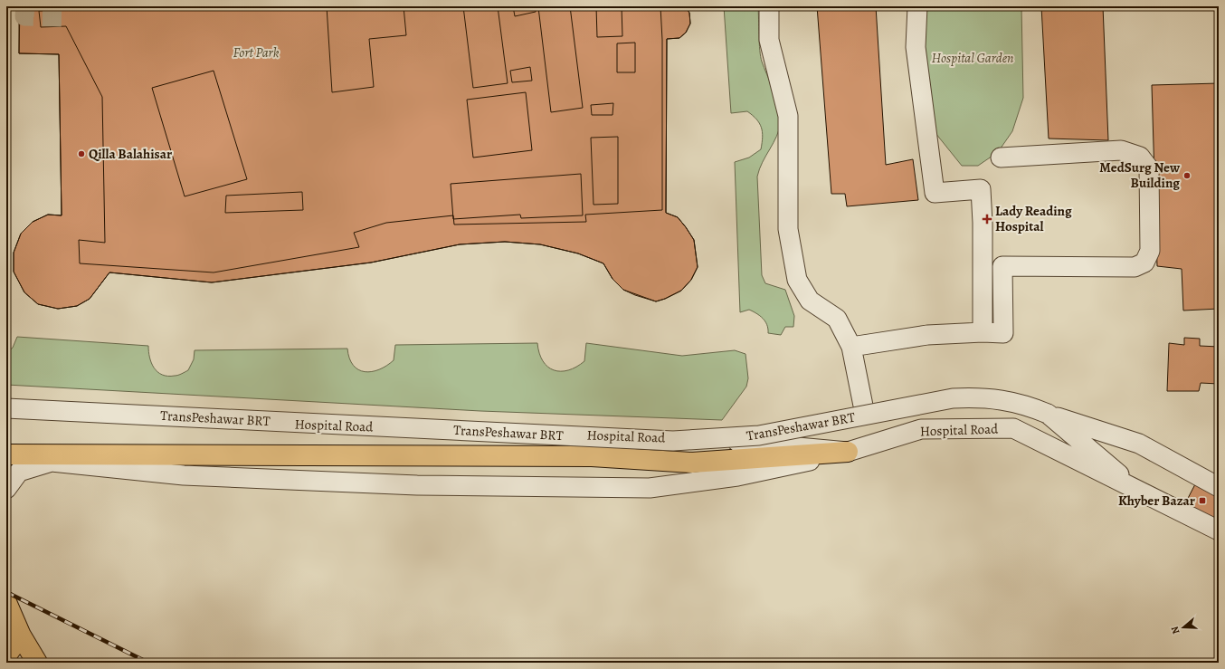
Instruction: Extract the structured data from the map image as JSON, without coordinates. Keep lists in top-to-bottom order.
{
  "streets": {
    "street": ["TransPeshawar BRT", "Hospital Road"]
  },
  "crossings": [
    ["TransPeshawar BRT", "Hospital Road"]
  ],
  "parks": ["Fort Park", "Hospital Garden"],
  "places": {
    "other": ["Qilla Balahisar", "MedSurg New Building"],
    "health": ["Lady Reading Hospital"],
    "transit": ["Khyber Bazar"]
  },
  "north": "left"
}
